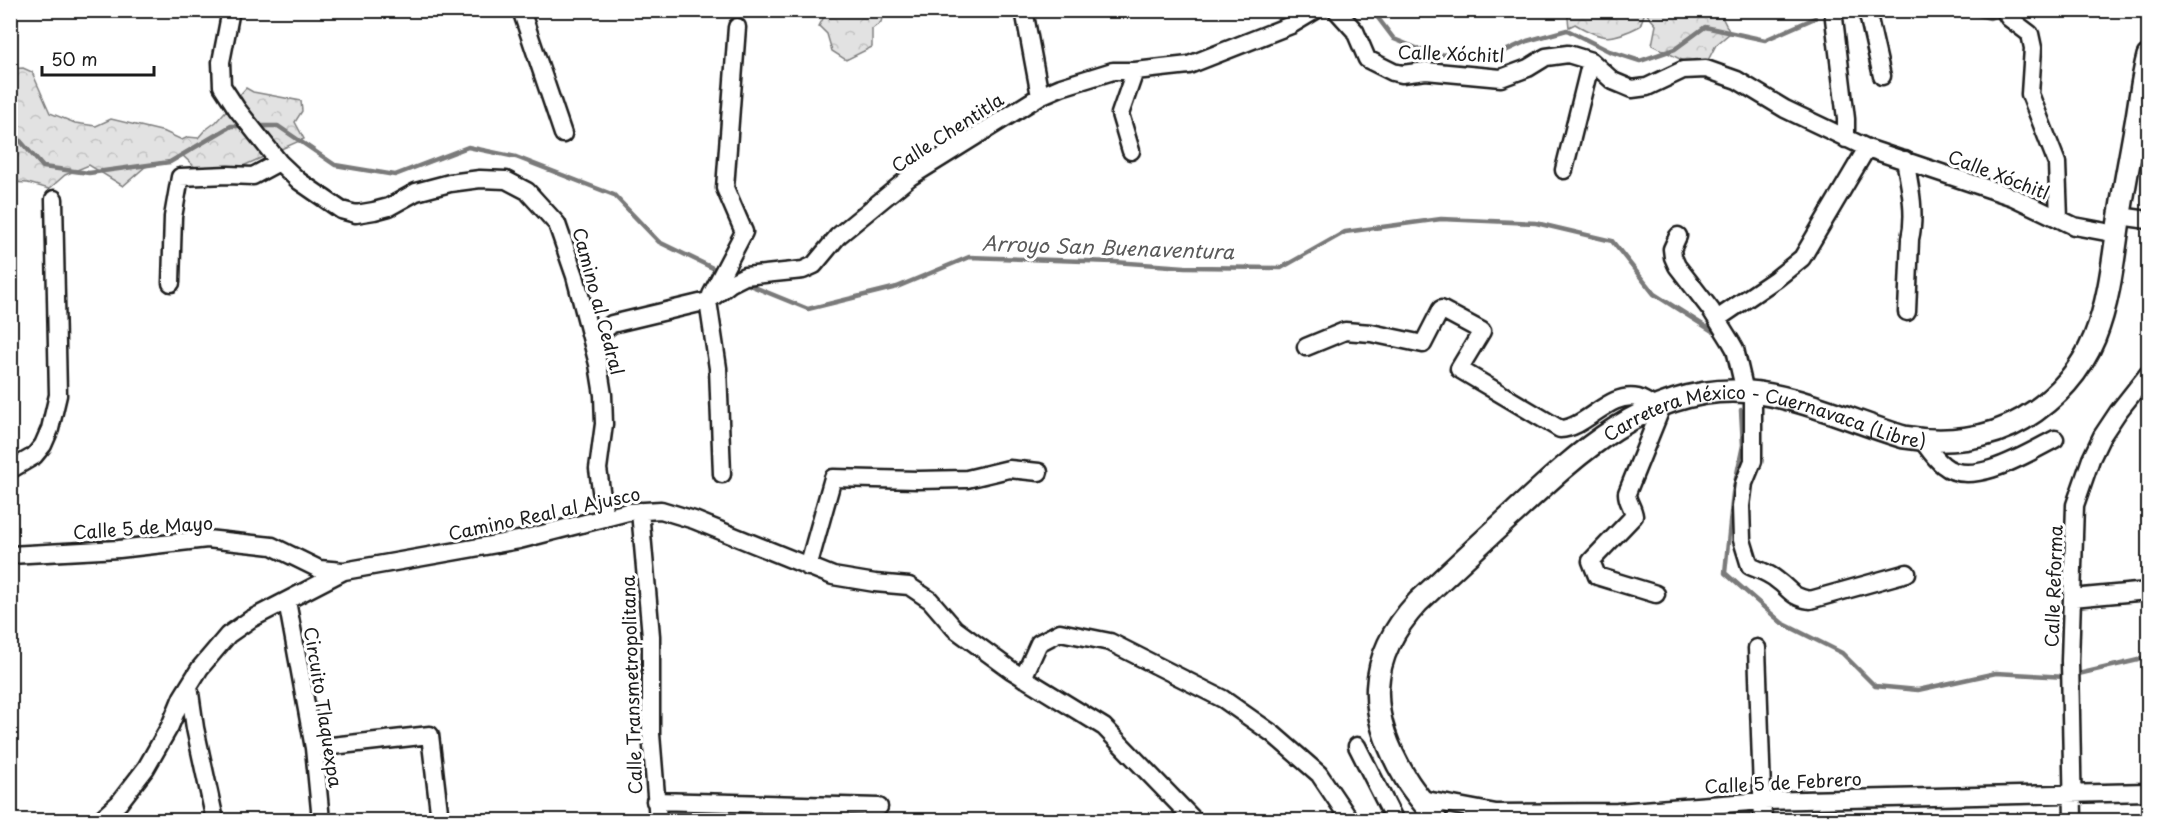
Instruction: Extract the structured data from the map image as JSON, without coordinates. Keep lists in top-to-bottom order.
{
  "streets": {
    "main road": ["Carretera México - Cuernavaca (Libre)"],
    "street": [
      "Calle Xóchitl",
      "Calle Chentitla",
      "Camino al Cedral",
      "Camino Real al Ajusco",
      "Calle 5 de Mayo",
      "Calle Reforma",
      "Calle Transmetropolitana",
      "Circuito Tlaquexpa",
      "Calle 5 de Febrero"
    ]
  },
  "crossings": [
    ["Calle Xóchitl", "Carretera México - Cuernavaca (Libre)"],
    ["Camino al Cedral", "Camino Real al Ajusco"],
    ["Carretera México - Cuernavaca (Libre)", "Calle 5 de Febrero"],
    ["Camino Real al Ajusco", "Calle 5 de Mayo"],
    ["Camino Real al Ajusco", "Calle Transmetropolitana"],
    ["Camino Real al Ajusco", "Circuito Tlaquexpa"],
    ["Calle Reforma", "Calle 5 de Febrero"]
  ],
  "water": ["Arroyo San Buenaventura"],
  "scale_bar": "50 m"
}
